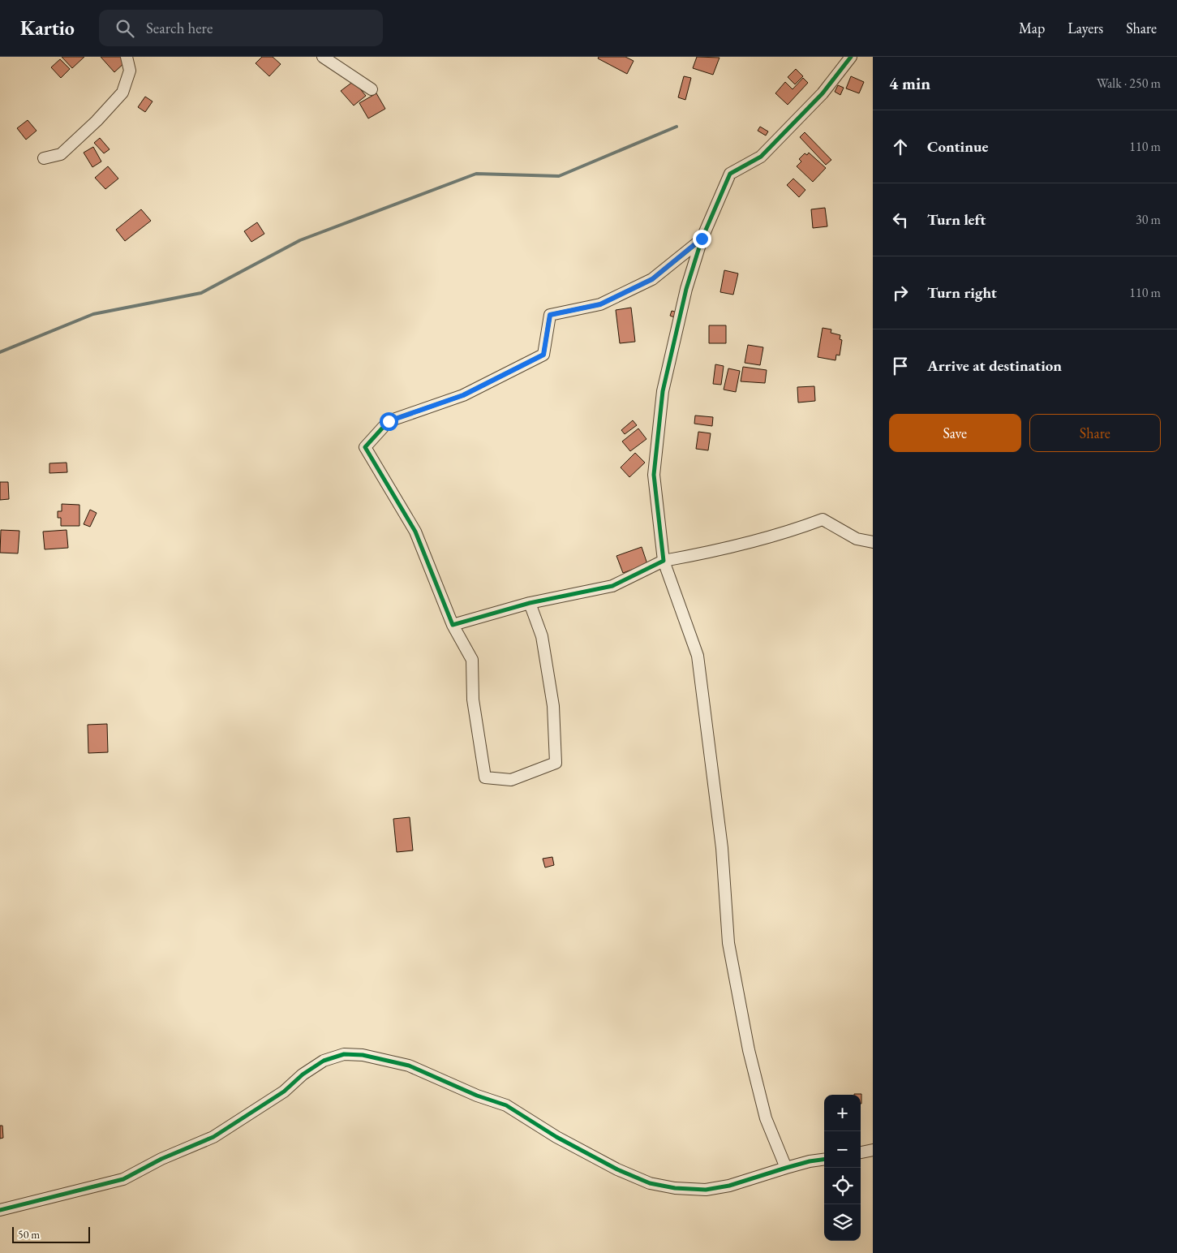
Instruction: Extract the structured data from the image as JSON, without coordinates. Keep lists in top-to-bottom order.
{
  "scale_bar": "50 m",
  "page": {
    "header": "Kartio",
    "search": "Search here",
    "nav": ["Map", "Layers", "Share"],
    "heading": ["4 min", "Walk · 250 m"],
    "list": [
      ["Continue", "110 m"],
      ["Turn left", "30 m"],
      ["Turn right", "110 m"],
      "Arrive at destination"
    ],
    "buttons": ["Save", "Share"],
    "map_buttons": ["+", "−"],
    "scale": "50 m"
  }
}
